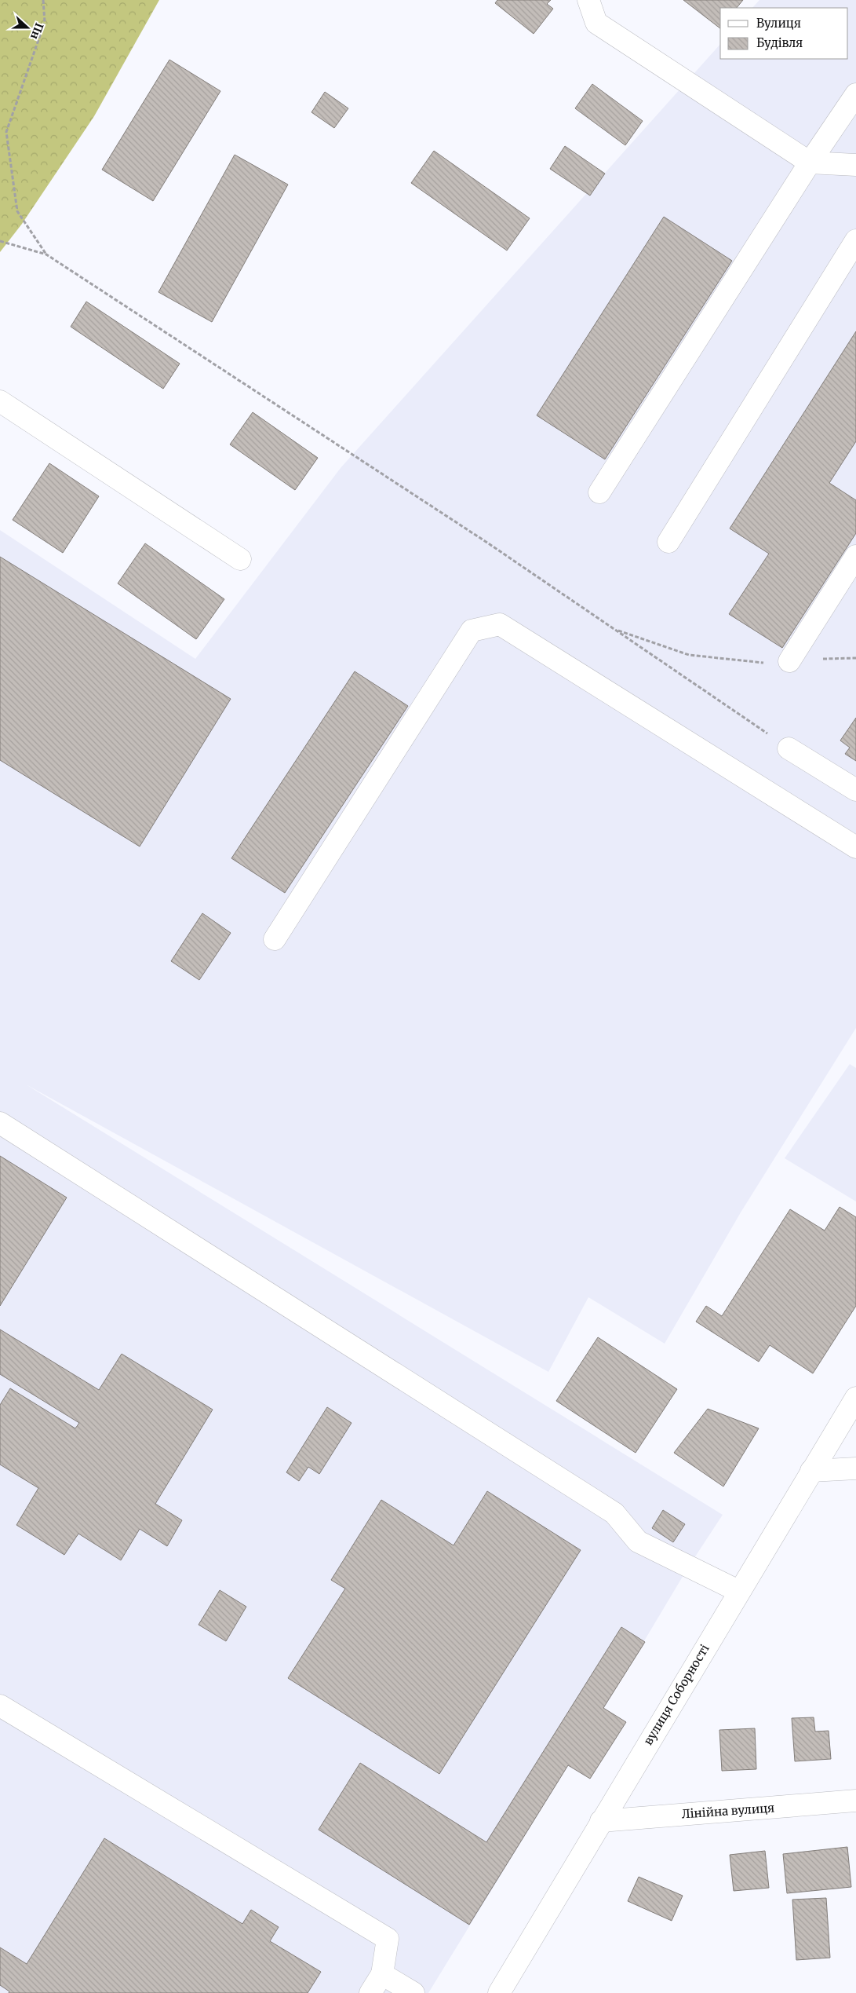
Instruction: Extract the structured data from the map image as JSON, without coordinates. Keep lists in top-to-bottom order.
{
  "streets": {
    "street": ["вулиця Соборності", "Лінійна вулиця"]
  },
  "crossings": [
    ["вулиця Соборності", "Лінійна вулиця"]
  ],
  "legend": ["Вулиця", "Будівля"],
  "north": "right"
}
